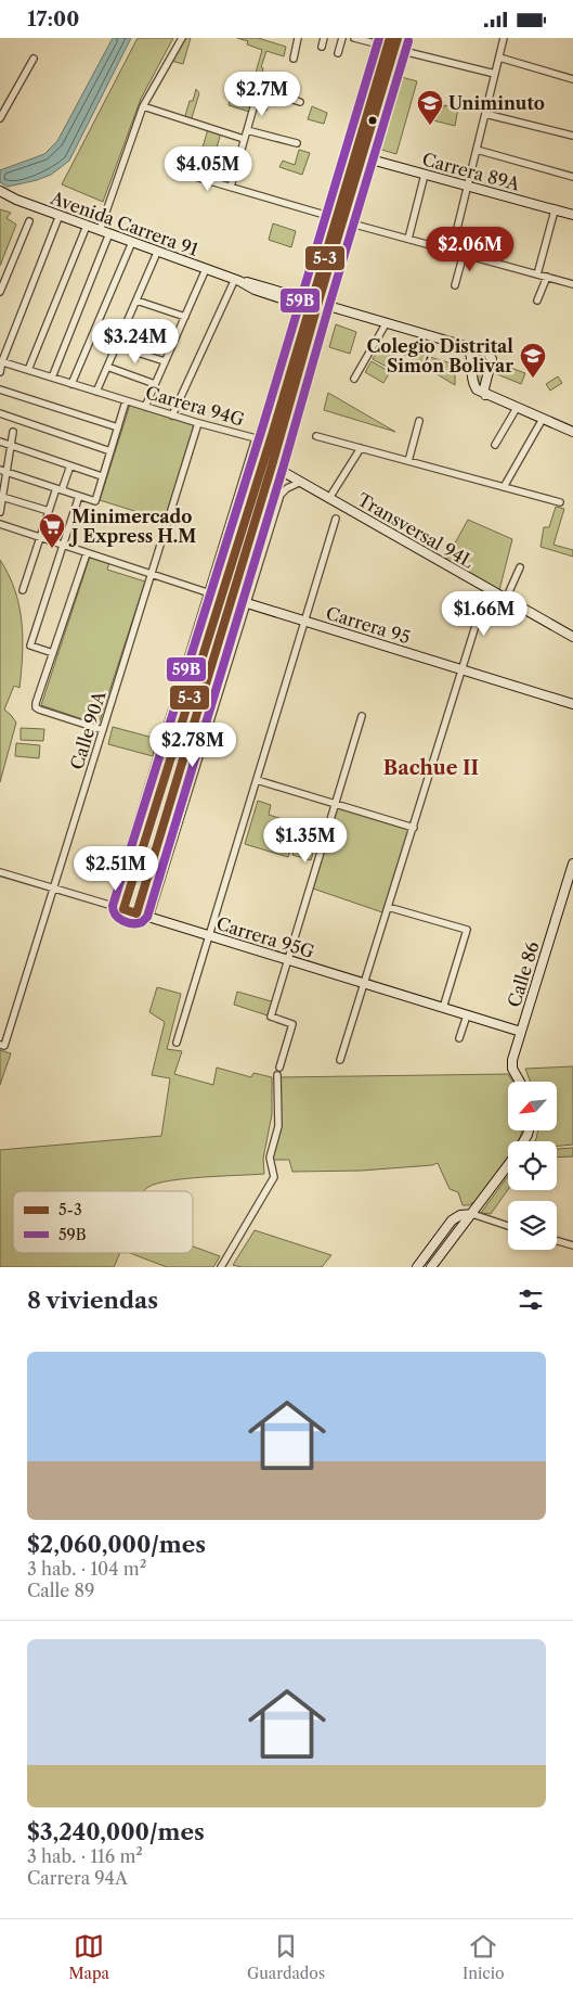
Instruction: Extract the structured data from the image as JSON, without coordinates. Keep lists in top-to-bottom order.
{
  "streets": {
    "main road": [
      "Carrera 89A",
      "Avenida Carrera 91",
      "Carrera 94G",
      "Transversal 94L",
      "Carrera 95",
      "Carrera 95G",
      "Calle 86"
    ],
    "street": ["Calle 90A"]
  },
  "crossings": [
    ["Carrera 94G", "Transversal 94L"],
    ["Carrera 94G", "Calle 90A"],
    ["Calle 90A", "Carrera 95G"],
    ["Carrera 95G", "Calle 86"]
  ],
  "districts": ["Bachue II"],
  "places": {
    "school or university": ["Uniminuto", "Colegio Distrital Simón Bolivar"],
    "supermarket": ["Minimercado J Express H.M"]
  },
  "lines": ["transit line 5-3", "transit line 59B"],
  "legend": ["5-3", "59B"],
  "north": "bottom left",
  "page": {
    "status": "17:00",
    "price": [
      "$2.7M",
      "$4.05M",
      "$2.06M",
      "$3.24M",
      "$1.66M",
      "$2.78M",
      "$1.35M",
      "$2.51M"
    ],
    "heading": "8 viviendas",
    "list": [
      {
        "name": "$2,060,000/mes",
        "note": "3 hab. · 104 m² · Calle 89"
      },
      {
        "name": "$3,240,000/mes",
        "note": "3 hab. · 116 m² · Carrera 94A"
      }
    ],
    "tabs": ["Mapa", "Guardados", "Inicio"]
  }
}
